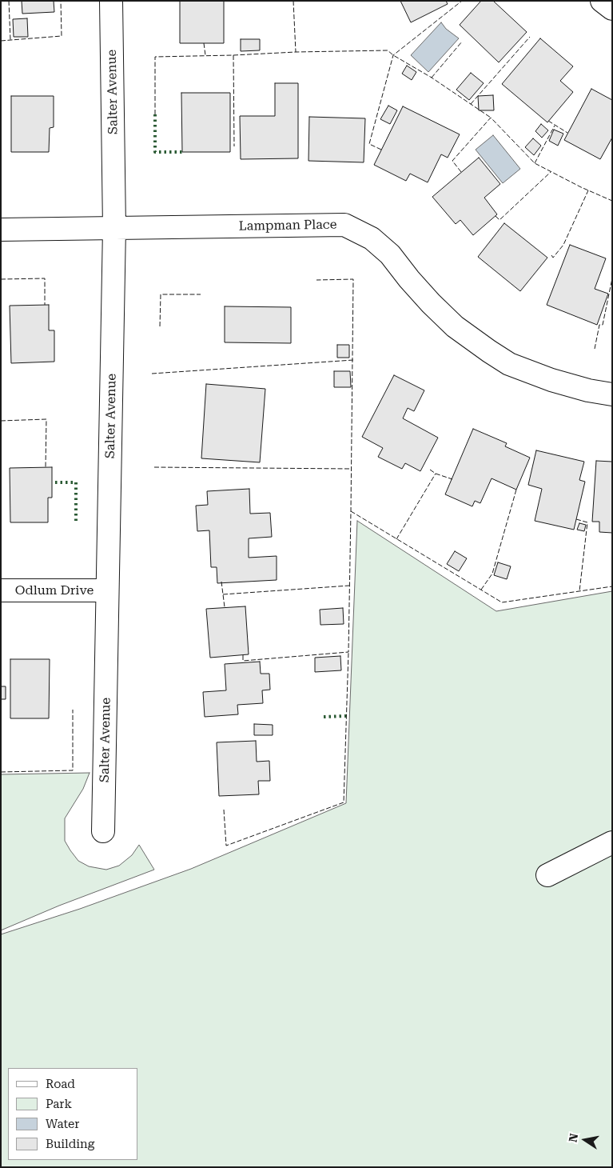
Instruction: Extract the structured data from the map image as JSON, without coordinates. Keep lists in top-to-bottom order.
{
  "streets": {
    "street": ["Salter Avenue", "Lampman Place", "Odlum Drive"]
  },
  "crossings": [
    ["Salter Avenue", "Lampman Place"],
    ["Salter Avenue", "Odlum Drive"]
  ],
  "legend": [
    "Road",
    "Park",
    "Water",
    "Building"
  ],
  "north": "left"
}
